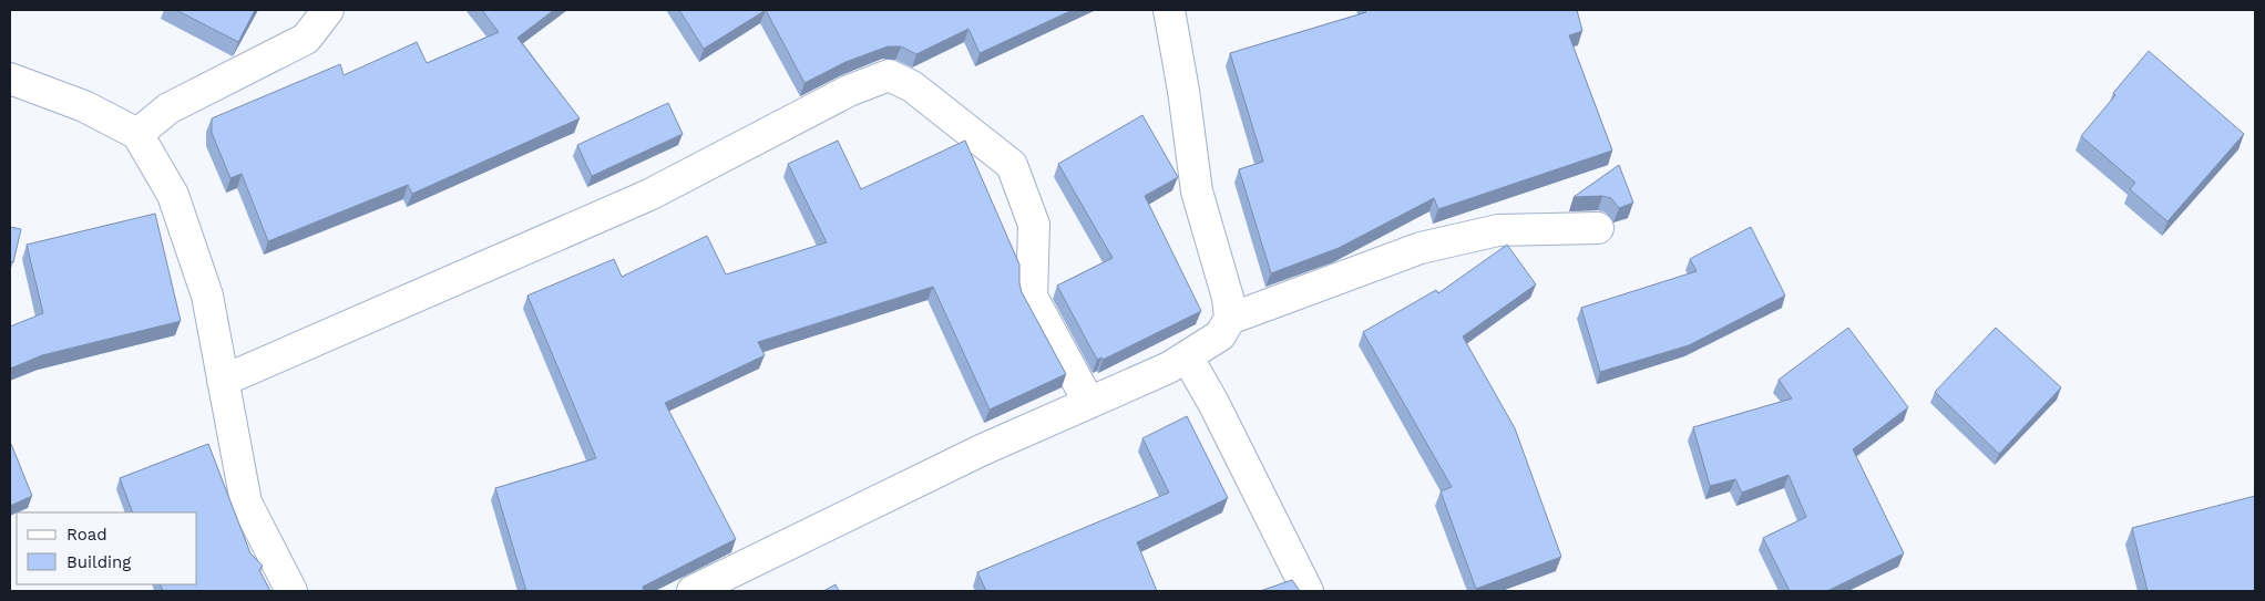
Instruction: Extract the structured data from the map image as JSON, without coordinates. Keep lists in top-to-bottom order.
{
  "legend": ["Road", "Building"]
}
